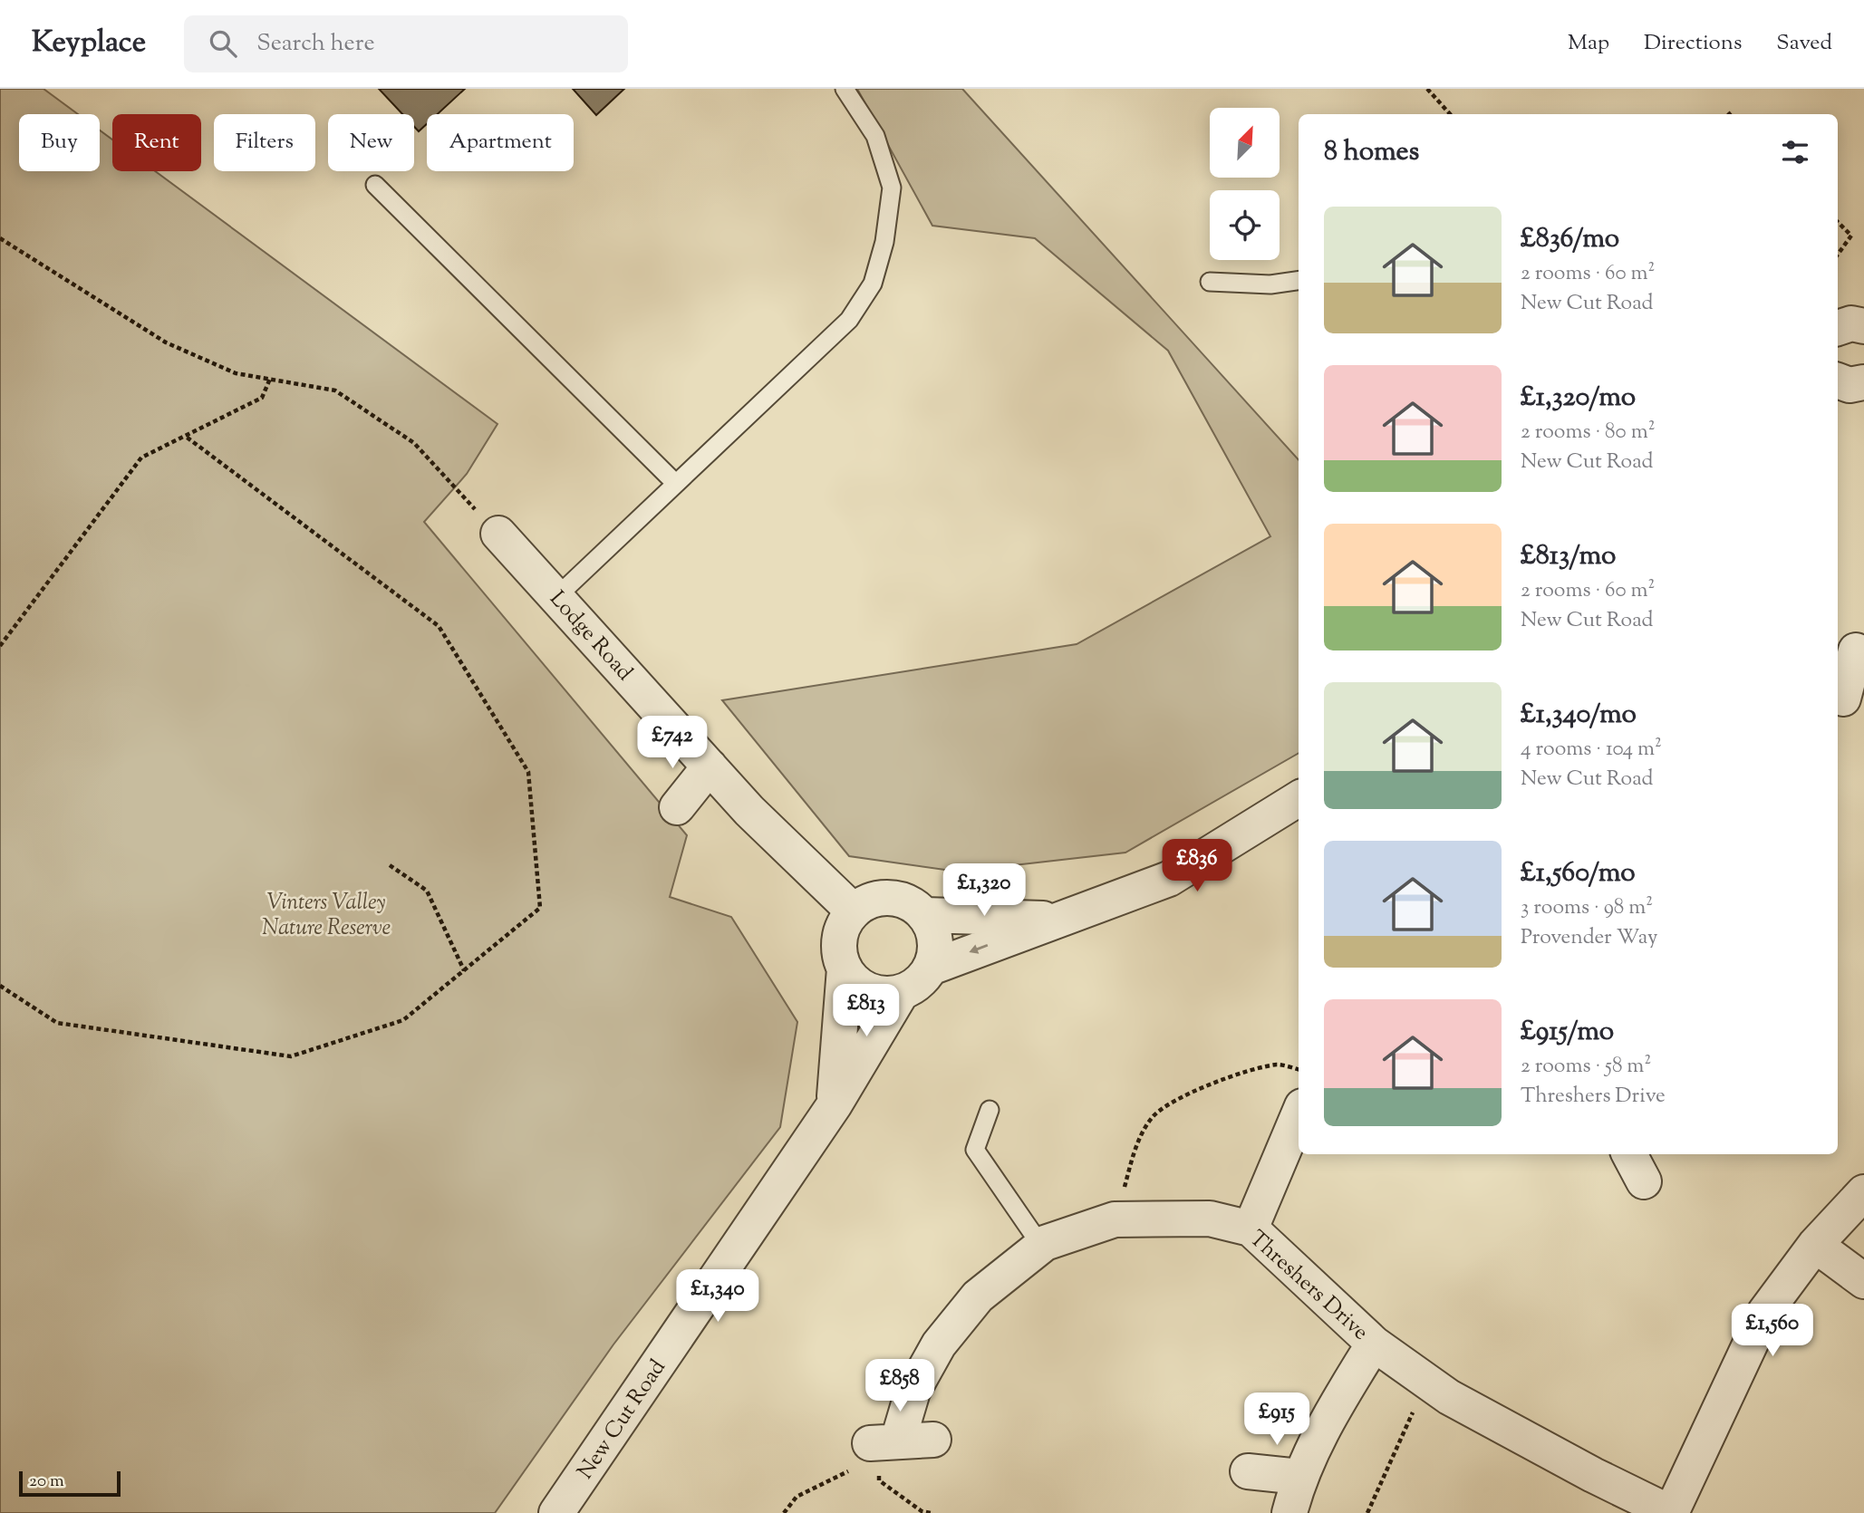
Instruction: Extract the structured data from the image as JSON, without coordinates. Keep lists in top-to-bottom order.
{
  "streets": {
    "street": ["Lodge Road", "Threshers Drive", "New Cut Road"]
  },
  "crossings": [
    ["Lodge Road", "New Cut Road"]
  ],
  "parks": ["Vinters Valley Nature Reserve"],
  "scale_bar": "20 m",
  "north": "top right",
  "page": {
    "header": "Keyplace",
    "search": "Search here",
    "nav": ["Map", "Directions", "Saved"],
    "chip": [
      "Buy",
      "Rent",
      "Filters",
      "New",
      "Apartment"
    ],
    "heading": "8 homes",
    "list": [
      {
        "name": "£836/mo",
        "note": "2 rooms · 60 m² · New Cut Road"
      },
      {
        "name": "£1,320/mo",
        "note": "2 rooms · 80 m² · New Cut Road"
      },
      {
        "name": "£813/mo",
        "note": "2 rooms · 60 m² · New Cut Road"
      },
      {
        "name": "£1,340/mo",
        "note": "4 rooms · 104 m² · New Cut Road"
      },
      {
        "name": "£1,560/mo",
        "note": "3 rooms · 98 m² · Provender Way"
      },
      {
        "name": "£915/mo",
        "note": "2 rooms · 58 m² · Threshers Drive"
      }
    ],
    "price": [
      "£742",
      "£836",
      "£1,320",
      "£813",
      "£1,340",
      "£1,560",
      "£858",
      "£915"
    ],
    "scale": "20 m"
  }
}
